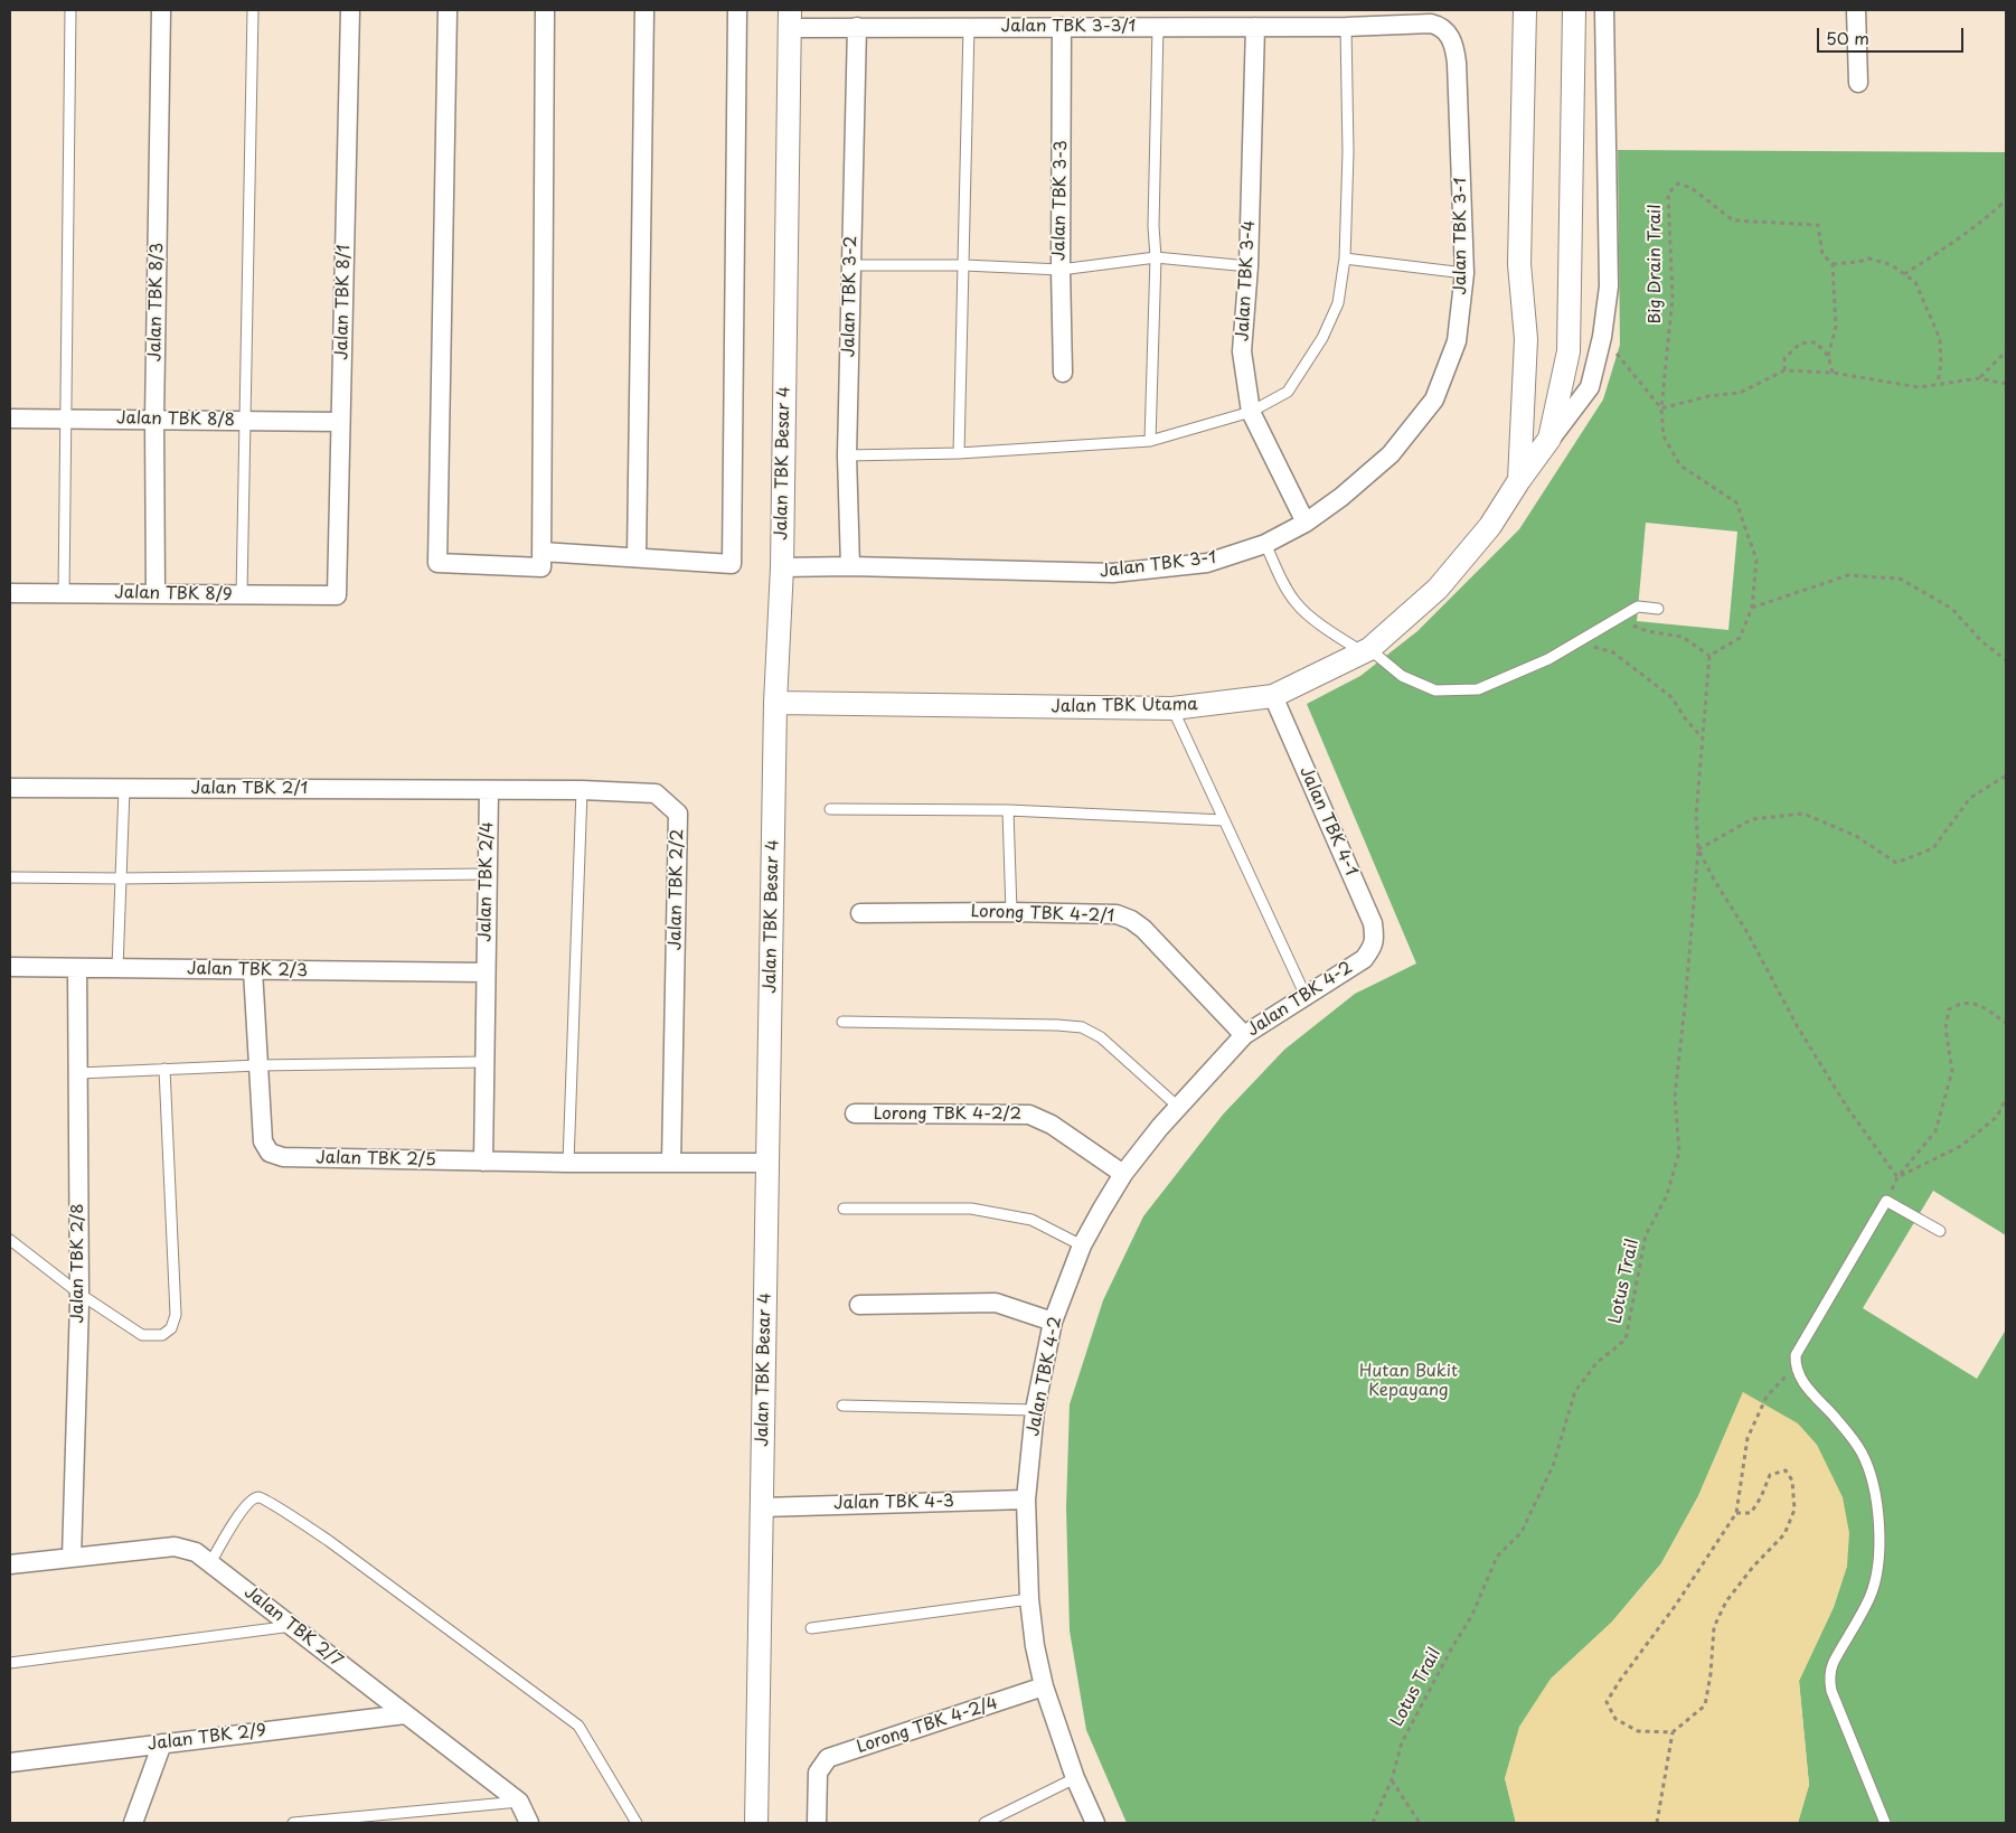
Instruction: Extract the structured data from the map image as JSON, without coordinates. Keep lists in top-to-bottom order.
{
  "streets": {
    "street": [
      "Jalan TBK 3-3/1",
      "Jalan TBK 3-3",
      "Jalan TBK 3-1",
      "Jalan TBK 3-4",
      "Jalan TBK 3-2",
      "Jalan TBK 8/3",
      "Jalan TBK 8/1",
      "Jalan TBK 8/8",
      "Jalan TBK Besar 4",
      "Jalan TBK 8/9",
      "Jalan TBK Utama",
      "Jalan TBK 2/1",
      "Jalan TBK 4-1",
      "Jalan TBK 2/4",
      "Jalan TBK 2/2",
      "Lorong TBK 4-2/1",
      "Jalan TBK 2/3",
      "Jalan TBK 4-2",
      "Lorong TBK 4-2/2",
      "Jalan TBK 2/5",
      "Jalan TBK 2/8",
      "Jalan TBK 4-3",
      "Jalan TBK 2/7",
      "Lorong TBK 4-2/4",
      "Jalan TBK 2/9"
    ],
    "path": ["Big Drain Trail", "Lotus Trail"]
  },
  "crossings": [
    ["Jalan TBK 3-3/1", "Jalan TBK 3-3"],
    ["Jalan TBK 3-3/1", "Jalan TBK 3-1"],
    ["Jalan TBK 3-3/1", "Jalan TBK 3-4"],
    ["Jalan TBK 3-3/1", "Jalan TBK 3-2"],
    ["Jalan TBK 3-3/1", "Jalan TBK Besar 4"],
    ["Jalan TBK 3-1", "Jalan TBK 3-4"],
    ["Jalan TBK 3-1", "Jalan TBK 3-2"],
    ["Jalan TBK 3-1", "Jalan TBK Besar 4"],
    ["Jalan TBK 8/3", "Jalan TBK 8/8"],
    ["Jalan TBK 8/3", "Jalan TBK 8/9"],
    ["Jalan TBK 8/1", "Jalan TBK 8/8"],
    ["Jalan TBK 8/1", "Jalan TBK 8/9"],
    ["Jalan TBK Besar 4", "Jalan TBK Utama"],
    ["Jalan TBK Besar 4", "Jalan TBK 2/5"],
    ["Jalan TBK Besar 4", "Jalan TBK 4-3"],
    ["Jalan TBK Utama", "Jalan TBK 4-1"],
    ["Jalan TBK 2/1", "Jalan TBK 2/4"],
    ["Jalan TBK 2/1", "Jalan TBK 2/2"],
    ["Jalan TBK 4-1", "Jalan TBK 4-2"],
    ["Jalan TBK 2/4", "Jalan TBK 2/2"],
    ["Jalan TBK 2/4", "Jalan TBK 2/3"],
    ["Jalan TBK 2/4", "Jalan TBK 2/5"],
    ["Jalan TBK 2/2", "Jalan TBK 2/5"],
    ["Lorong TBK 4-2/1", "Jalan TBK 4-2"],
    ["Jalan TBK 2/3", "Jalan TBK 2/8"],
    ["Jalan TBK 4-2", "Lorong TBK 4-2/2"],
    ["Jalan TBK 4-2", "Jalan TBK 4-3"],
    ["Jalan TBK 4-2", "Lorong TBK 4-2/4"],
    ["Jalan TBK 2/8", "Jalan TBK 2/7"],
    ["Jalan TBK 2/7", "Jalan TBK 2/9"]
  ],
  "parks": ["Hutan Bukit Kepayang"],
  "scale_bar": "50 m"
}
